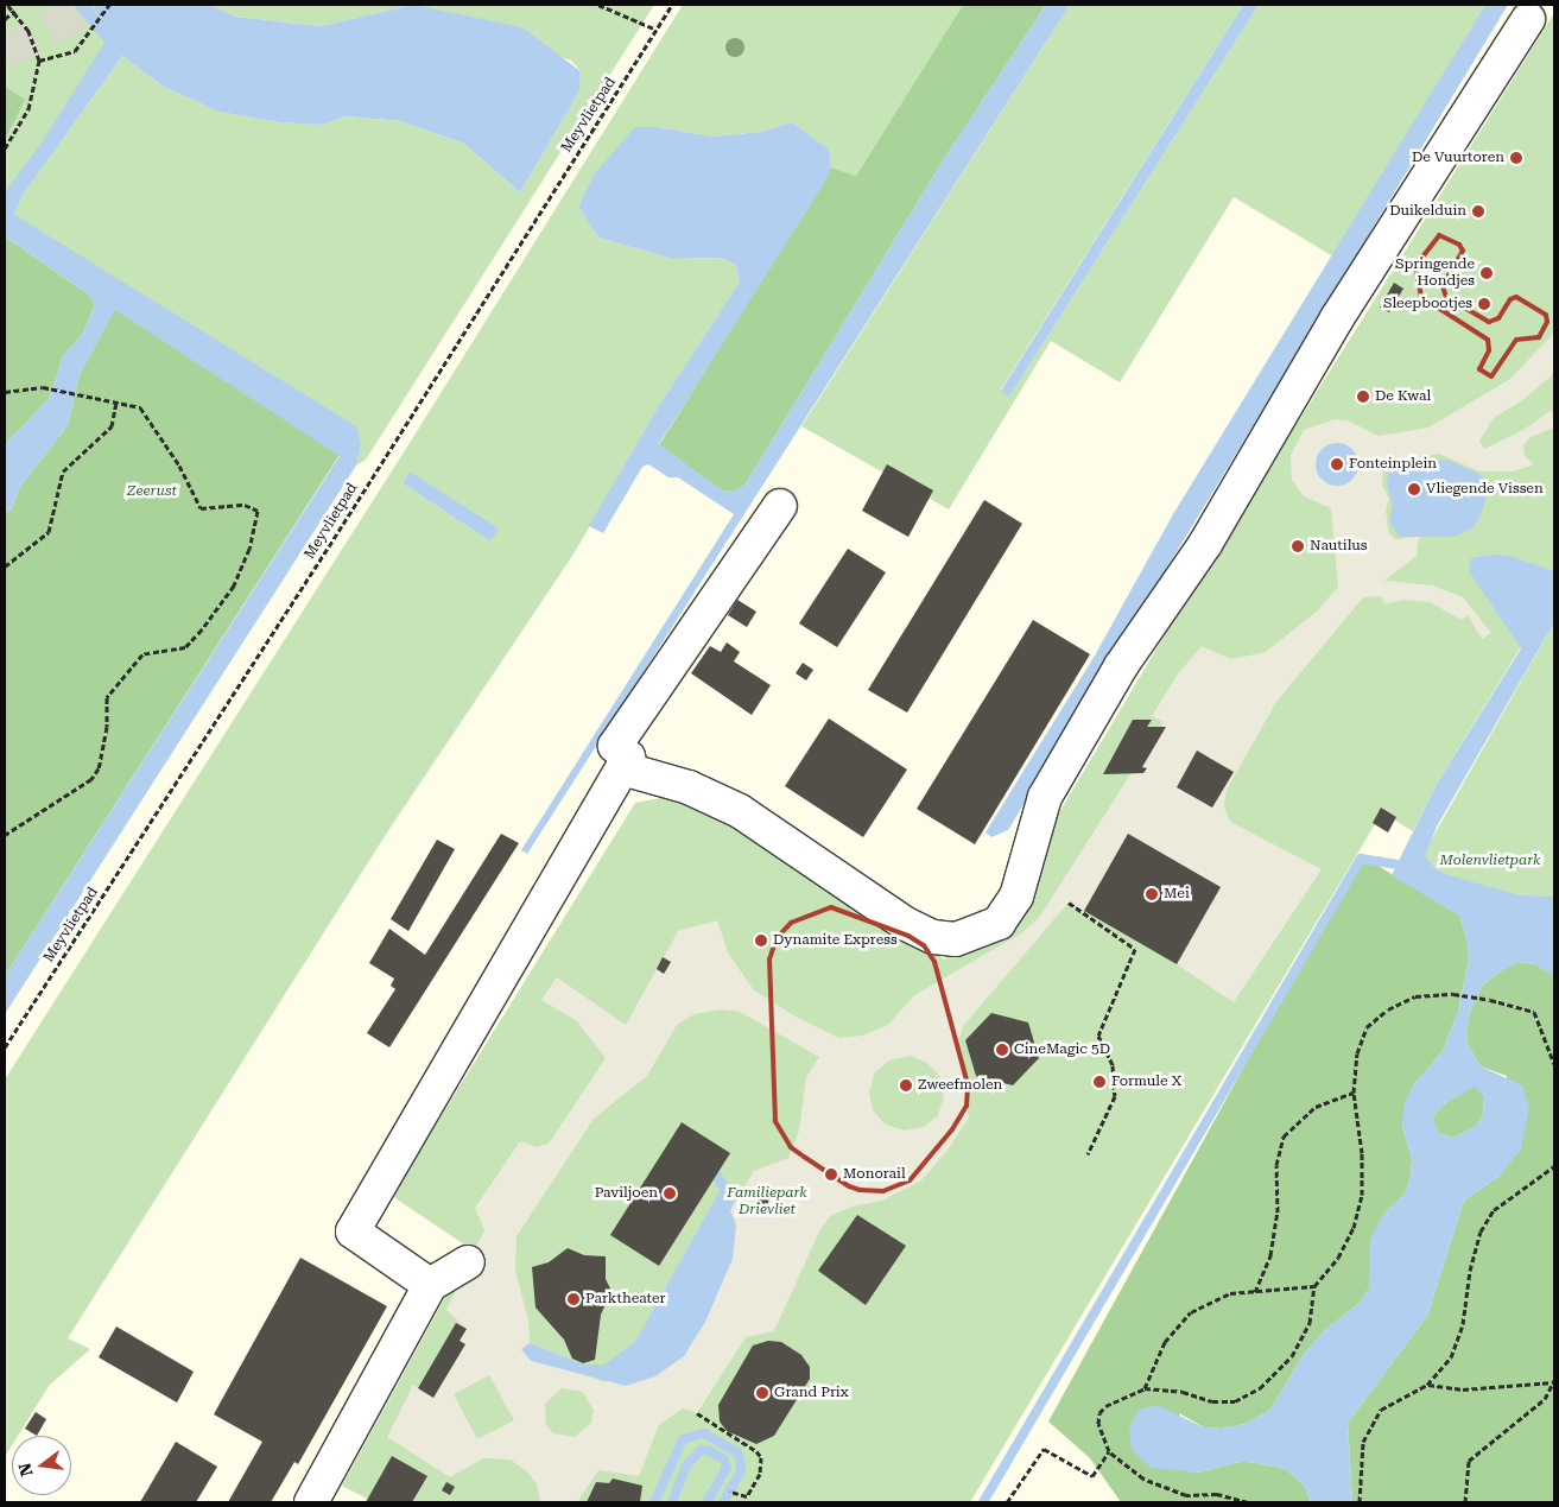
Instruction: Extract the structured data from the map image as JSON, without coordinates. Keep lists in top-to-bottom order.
{
  "streets": {
    "path": ["Meyvlietpad"]
  },
  "parks": ["Zeerust", "Molenvlietpark", "Familiepark Drievliet"],
  "places": [
    "De Vuurtoren",
    "Duikelduin",
    "Springende Hondjes",
    "Sleepbootjes",
    "De Kwal",
    "Fonteinplein",
    "Vliegende Vissen",
    "Nautilus",
    "Mei",
    "Dynamite Express",
    "CineMagic 5D",
    "Formule X",
    "Zweefmolen",
    "Monorail",
    "Paviljoen",
    "Parktheater",
    "Grand Prix"
  ],
  "north": "left"
}
